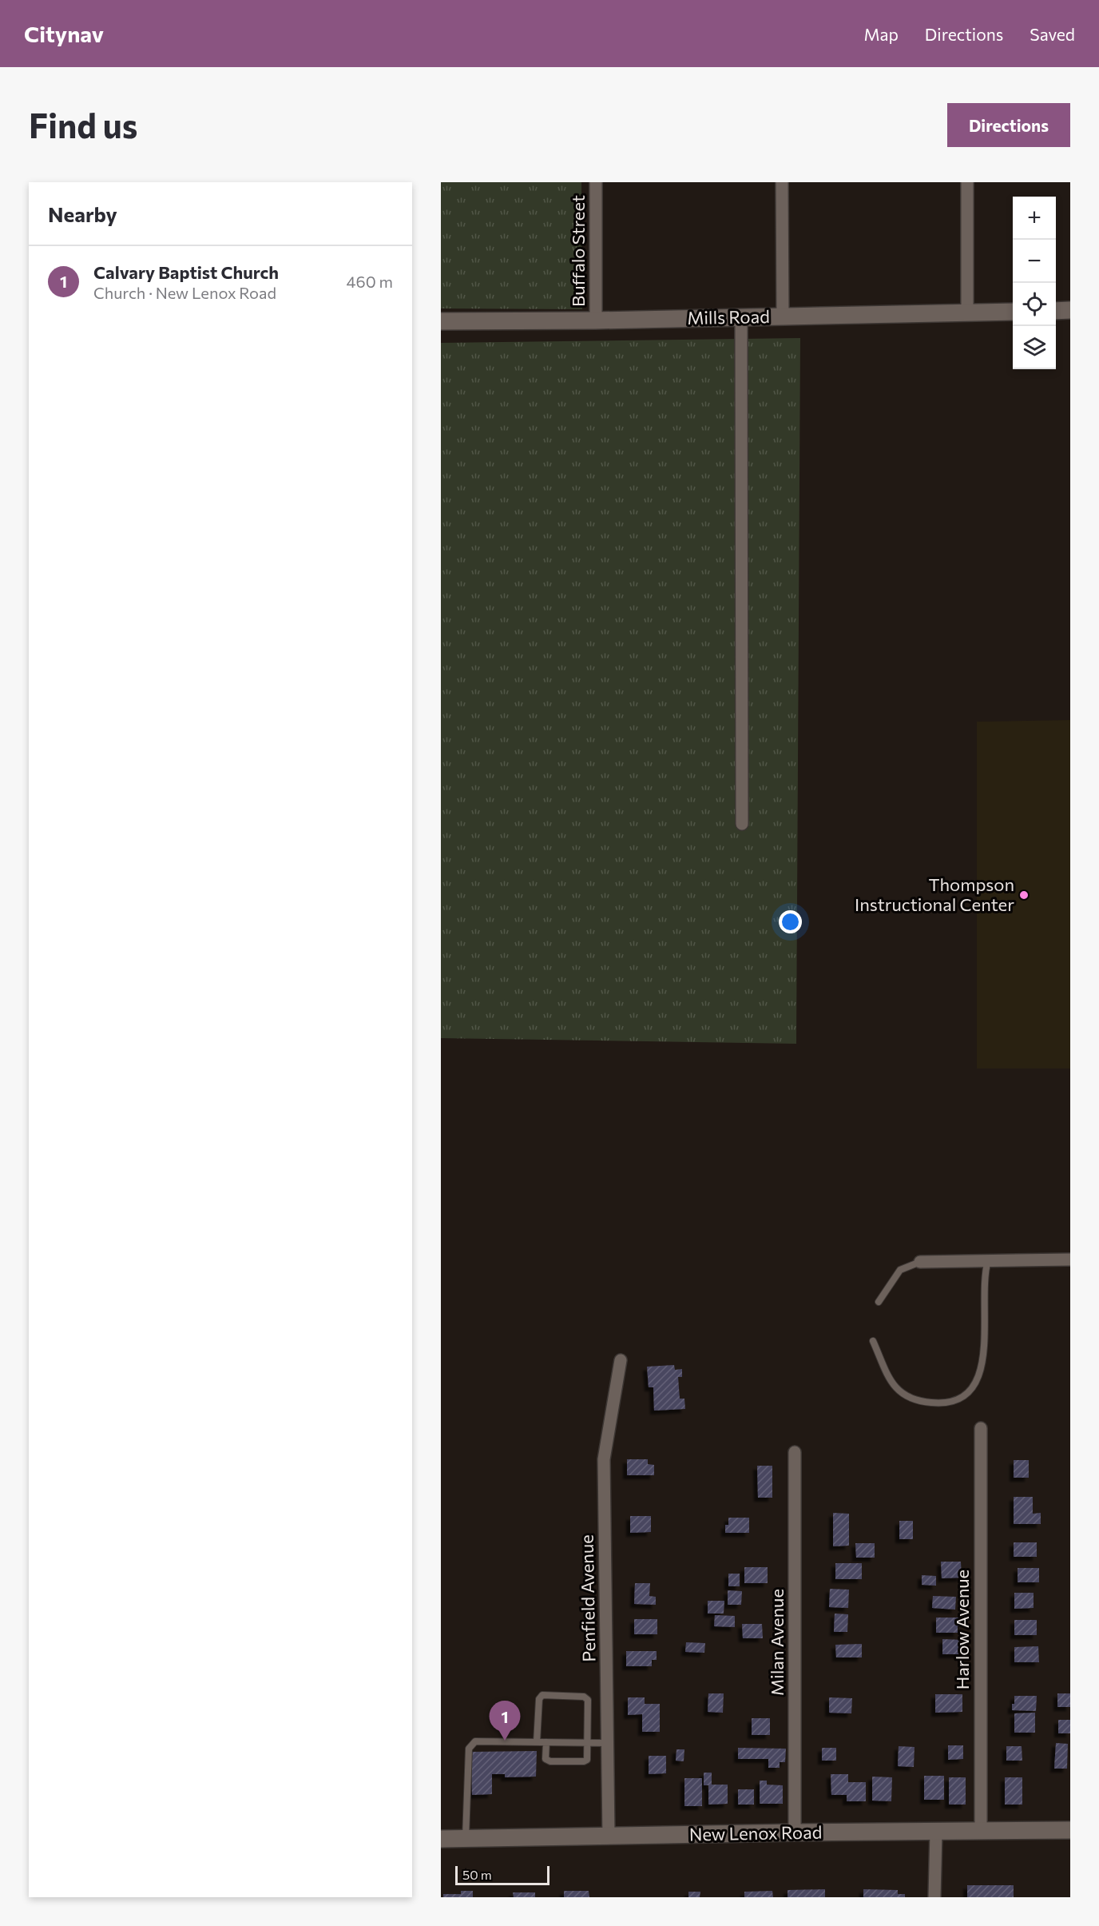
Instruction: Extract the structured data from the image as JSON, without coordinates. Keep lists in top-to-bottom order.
{
  "streets": {
    "street": [
      "Buffalo Street",
      "Mills Road",
      "Penfield Avenue",
      "Harlow Avenue",
      "Milan Avenue",
      "New Lenox Road"
    ]
  },
  "crossings": [
    ["Buffalo Street", "Mills Road"],
    ["Penfield Avenue", "New Lenox Road"],
    ["Harlow Avenue", "New Lenox Road"],
    ["Milan Avenue", "New Lenox Road"]
  ],
  "places": ["Thompson Instructional Center"],
  "scale_bar": "50 m",
  "page": {
    "header": "Citynav",
    "nav": ["Map", "Directions", "Saved"],
    "buttons": "Directions",
    "title": "Find us",
    "heading": "Nearby",
    "map_buttons": ["+", "−"],
    "list": [
      {
        "mark": "1",
        "name": "Calvary Baptist Church",
        "note": "Church · New Lenox Road",
        "value": "460 m"
      }
    ],
    "pins": "1",
    "scale": "50 m"
  }
}
